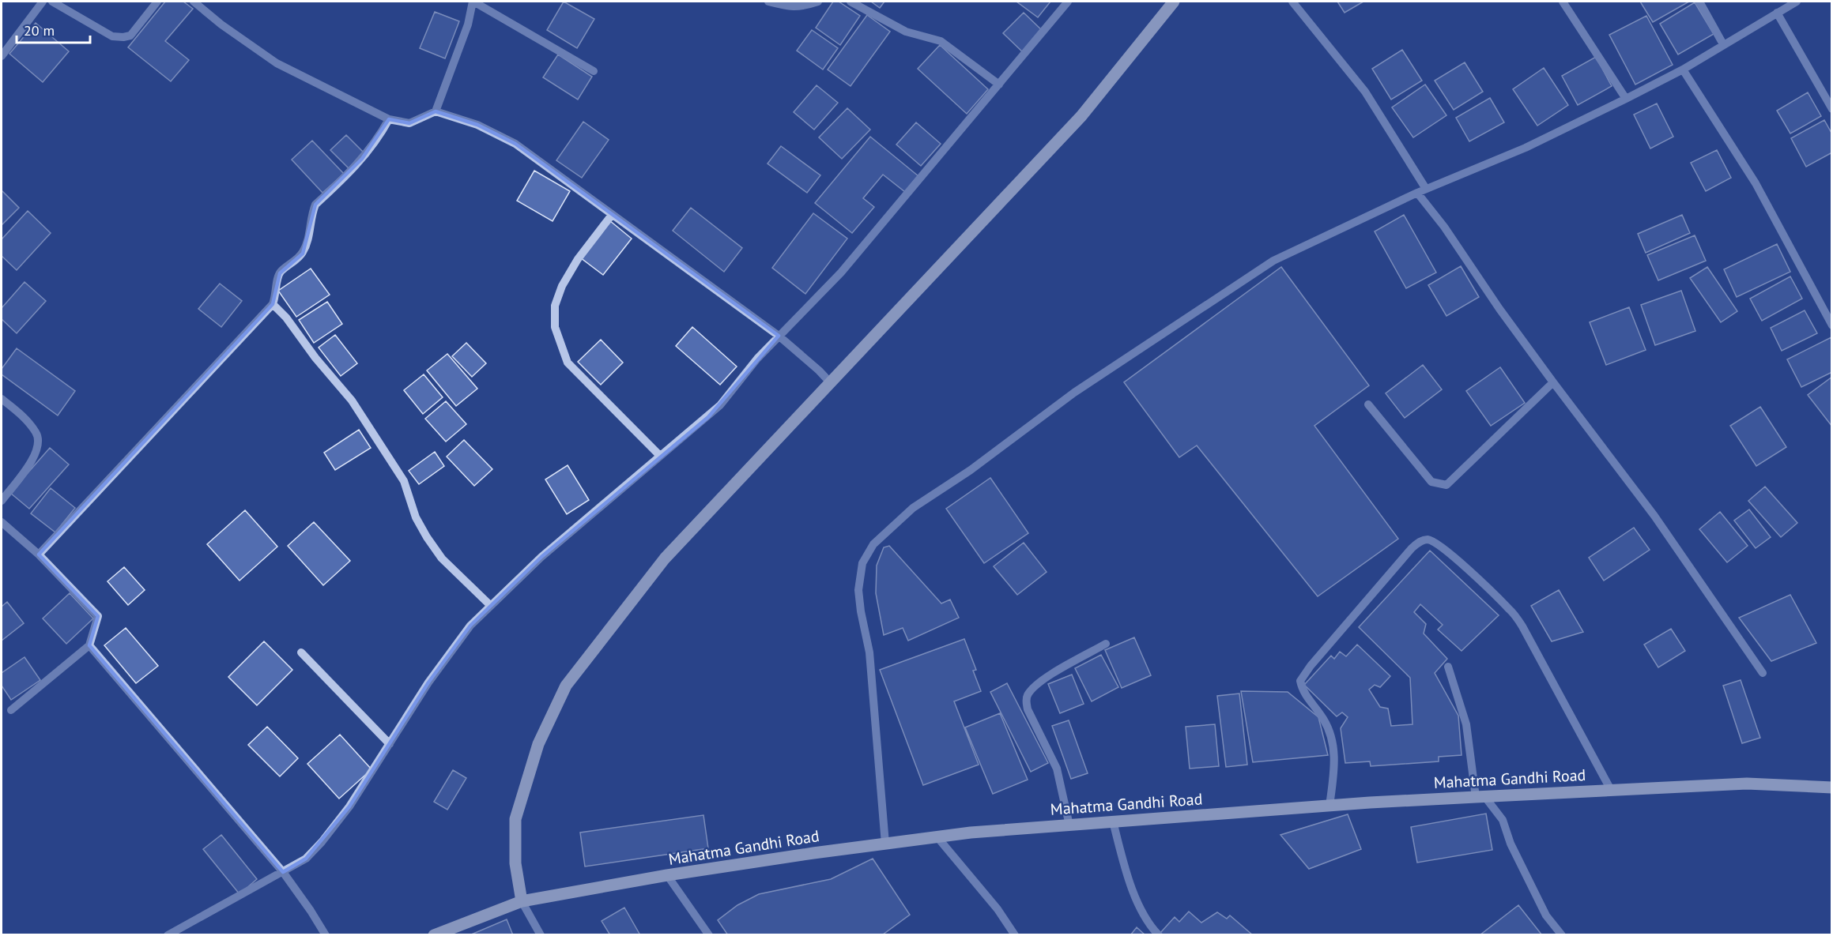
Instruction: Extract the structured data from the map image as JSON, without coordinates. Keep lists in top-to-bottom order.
{
  "streets": {
    "main road": ["Mahatma Gandhi Road"]
  },
  "scale_bar": "20 m"
}
